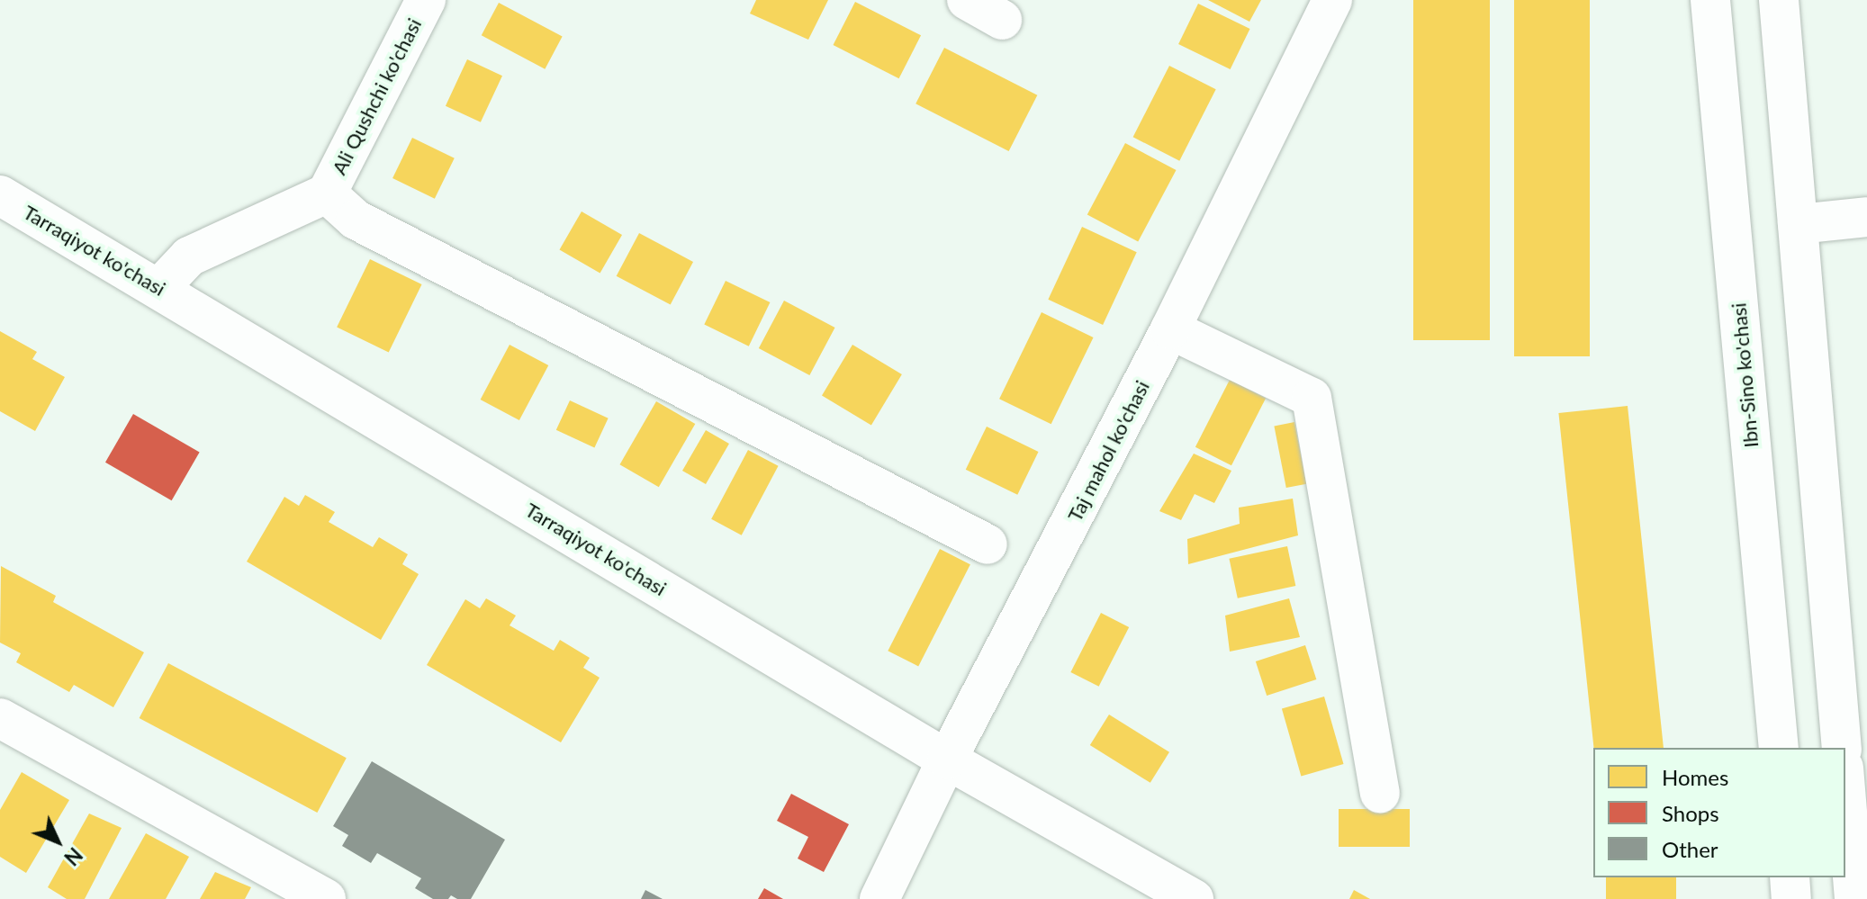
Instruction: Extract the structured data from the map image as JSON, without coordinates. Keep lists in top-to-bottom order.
{
  "streets": {
    "street": [
      "Ali Qushchi ko'chasi",
      "Tarraqiyot ko'chasi",
      "Ibn-Sino ko'chasi",
      "Taj mahol ko'chasi"
    ]
  },
  "crossings": [
    ["Tarraqiyot ko'chasi", "Taj mahol ko'chasi"]
  ],
  "legend": ["Homes", "Shops", "Other"],
  "north": "bottom right"
}
